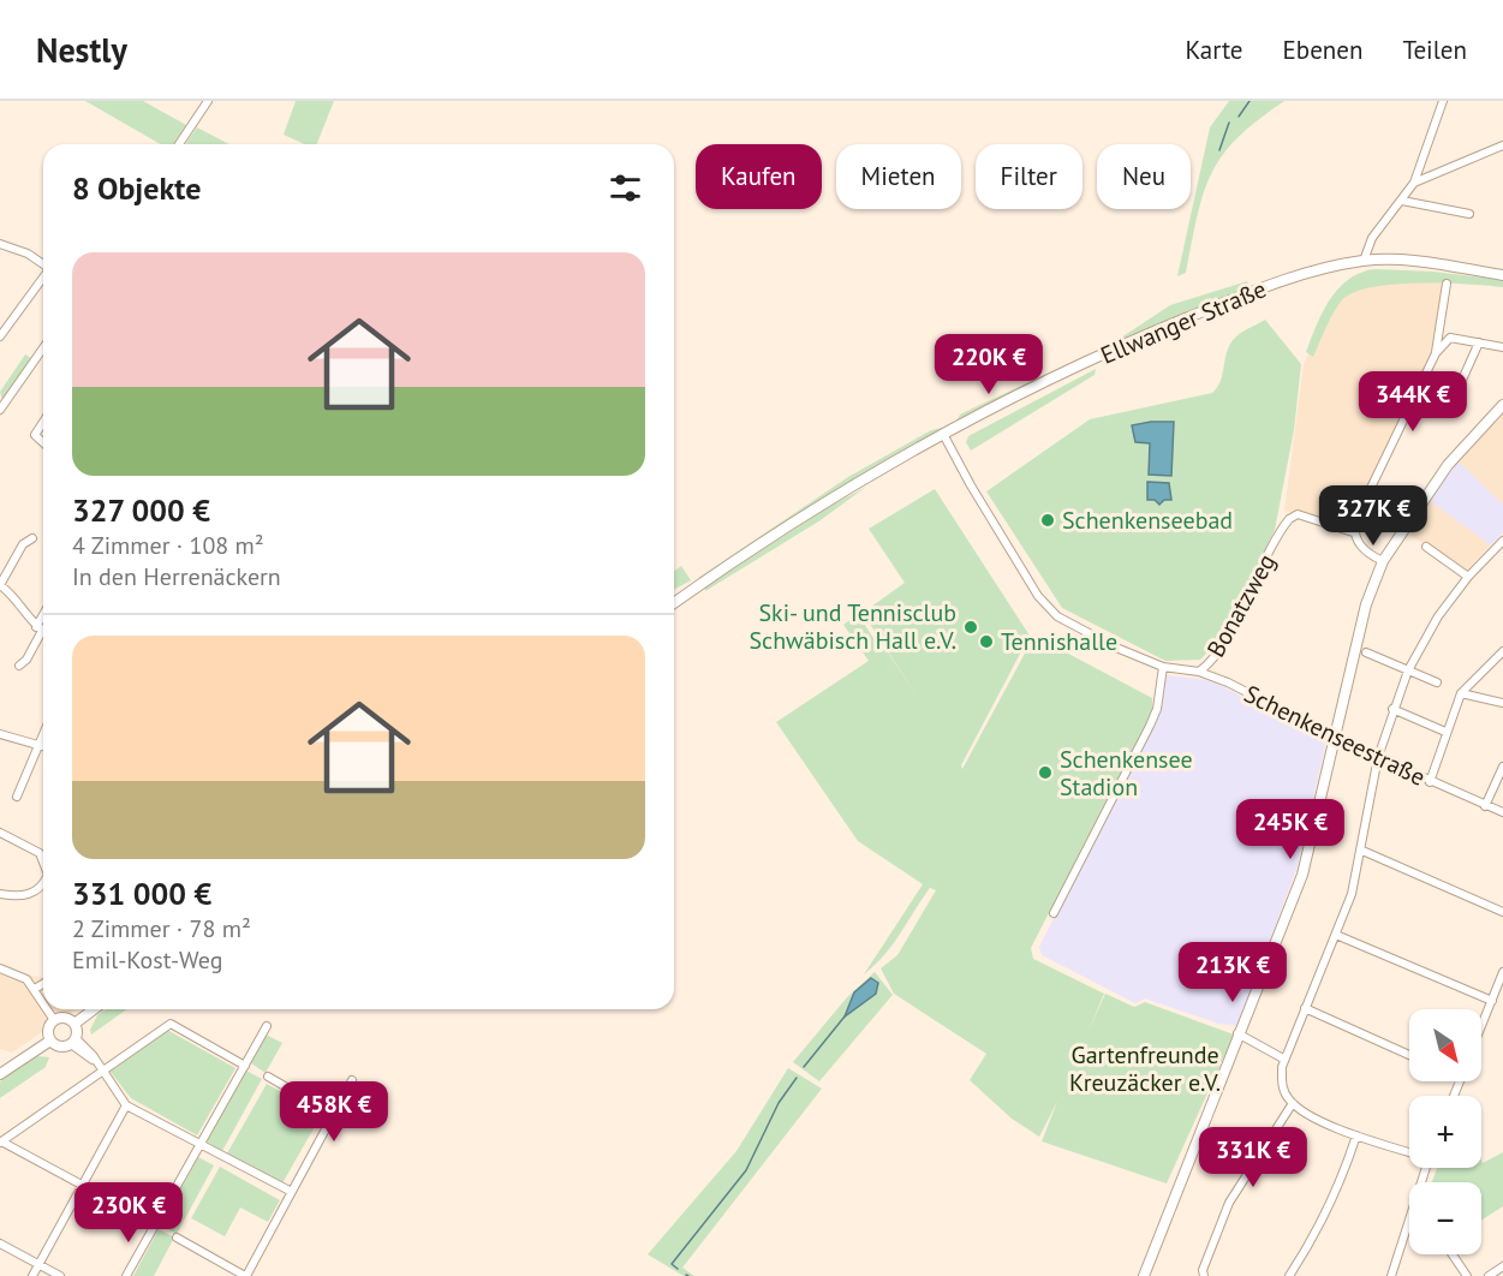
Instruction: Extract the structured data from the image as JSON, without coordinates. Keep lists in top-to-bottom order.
{
  "streets": {
    "main road": ["Ellwanger Straße"],
    "street": ["Bonatzweg", "Schenkenseestraße"]
  },
  "crossings": [
    ["Ellwanger Straße", "Schenkenseestraße"],
    ["Bonatzweg", "Schenkenseestraße"]
  ],
  "parks": ["Gartenfreunde Kreuzäcker e.V."],
  "places": [
    "Schenkenseebad",
    "Ski- und Tennisclub Schwäbisch Hall e.V.",
    "Tennishalle",
    "Schenkensee Stadion"
  ],
  "north": "bottom right",
  "page": {
    "header": "Nestly",
    "nav": ["Karte", "Ebenen", "Teilen"],
    "chip": [
      "Kaufen",
      "Mieten",
      "Filter",
      "Neu"
    ],
    "heading": "8 Objekte",
    "list": [
      {
        "name": "327 000 €",
        "note": "4 Zimmer · 108 m² · In den Herrenäckern"
      },
      {
        "name": "331 000 €",
        "note": "2 Zimmer · 78 m² · Emil-Kost-Weg"
      }
    ],
    "price": [
      "220K €",
      "344K €",
      "327K €",
      "245K €",
      "213K €",
      "458K €",
      "331K €",
      "230K €"
    ],
    "map_buttons": ["+", "−"]
  }
}
